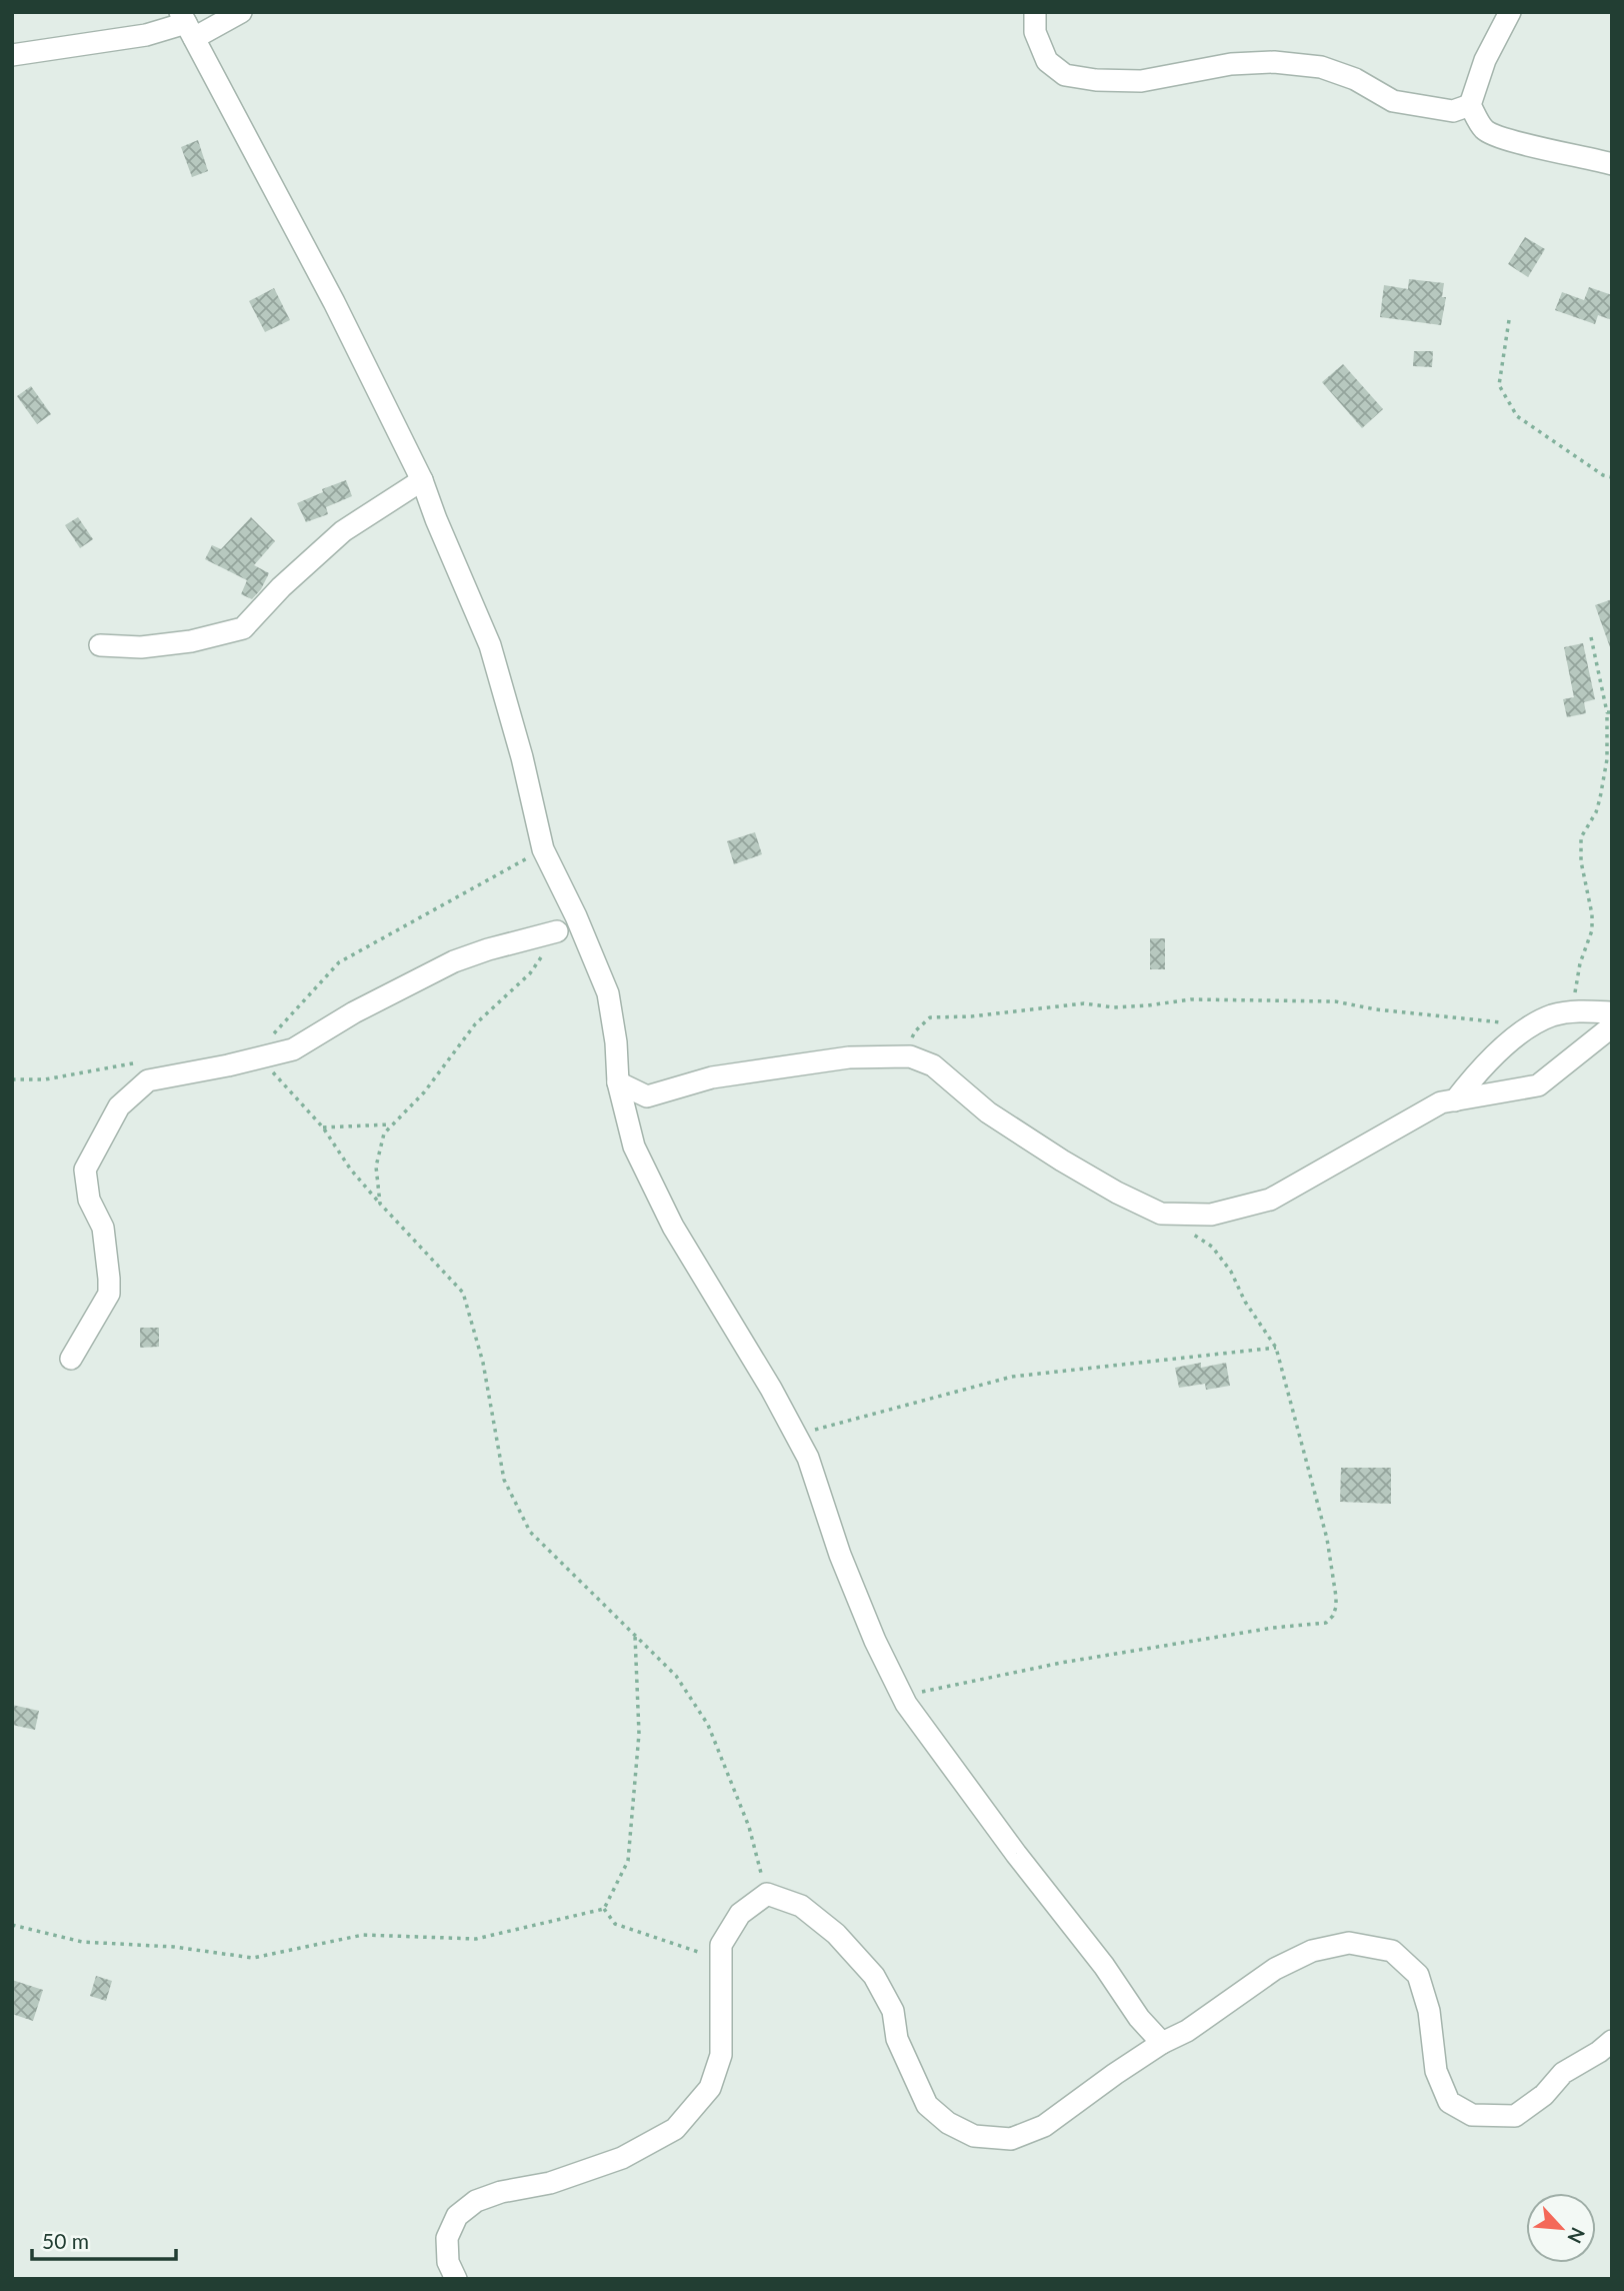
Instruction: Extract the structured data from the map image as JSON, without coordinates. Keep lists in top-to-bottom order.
{
  "scale_bar": "50 m",
  "north": "bottom right"
}
